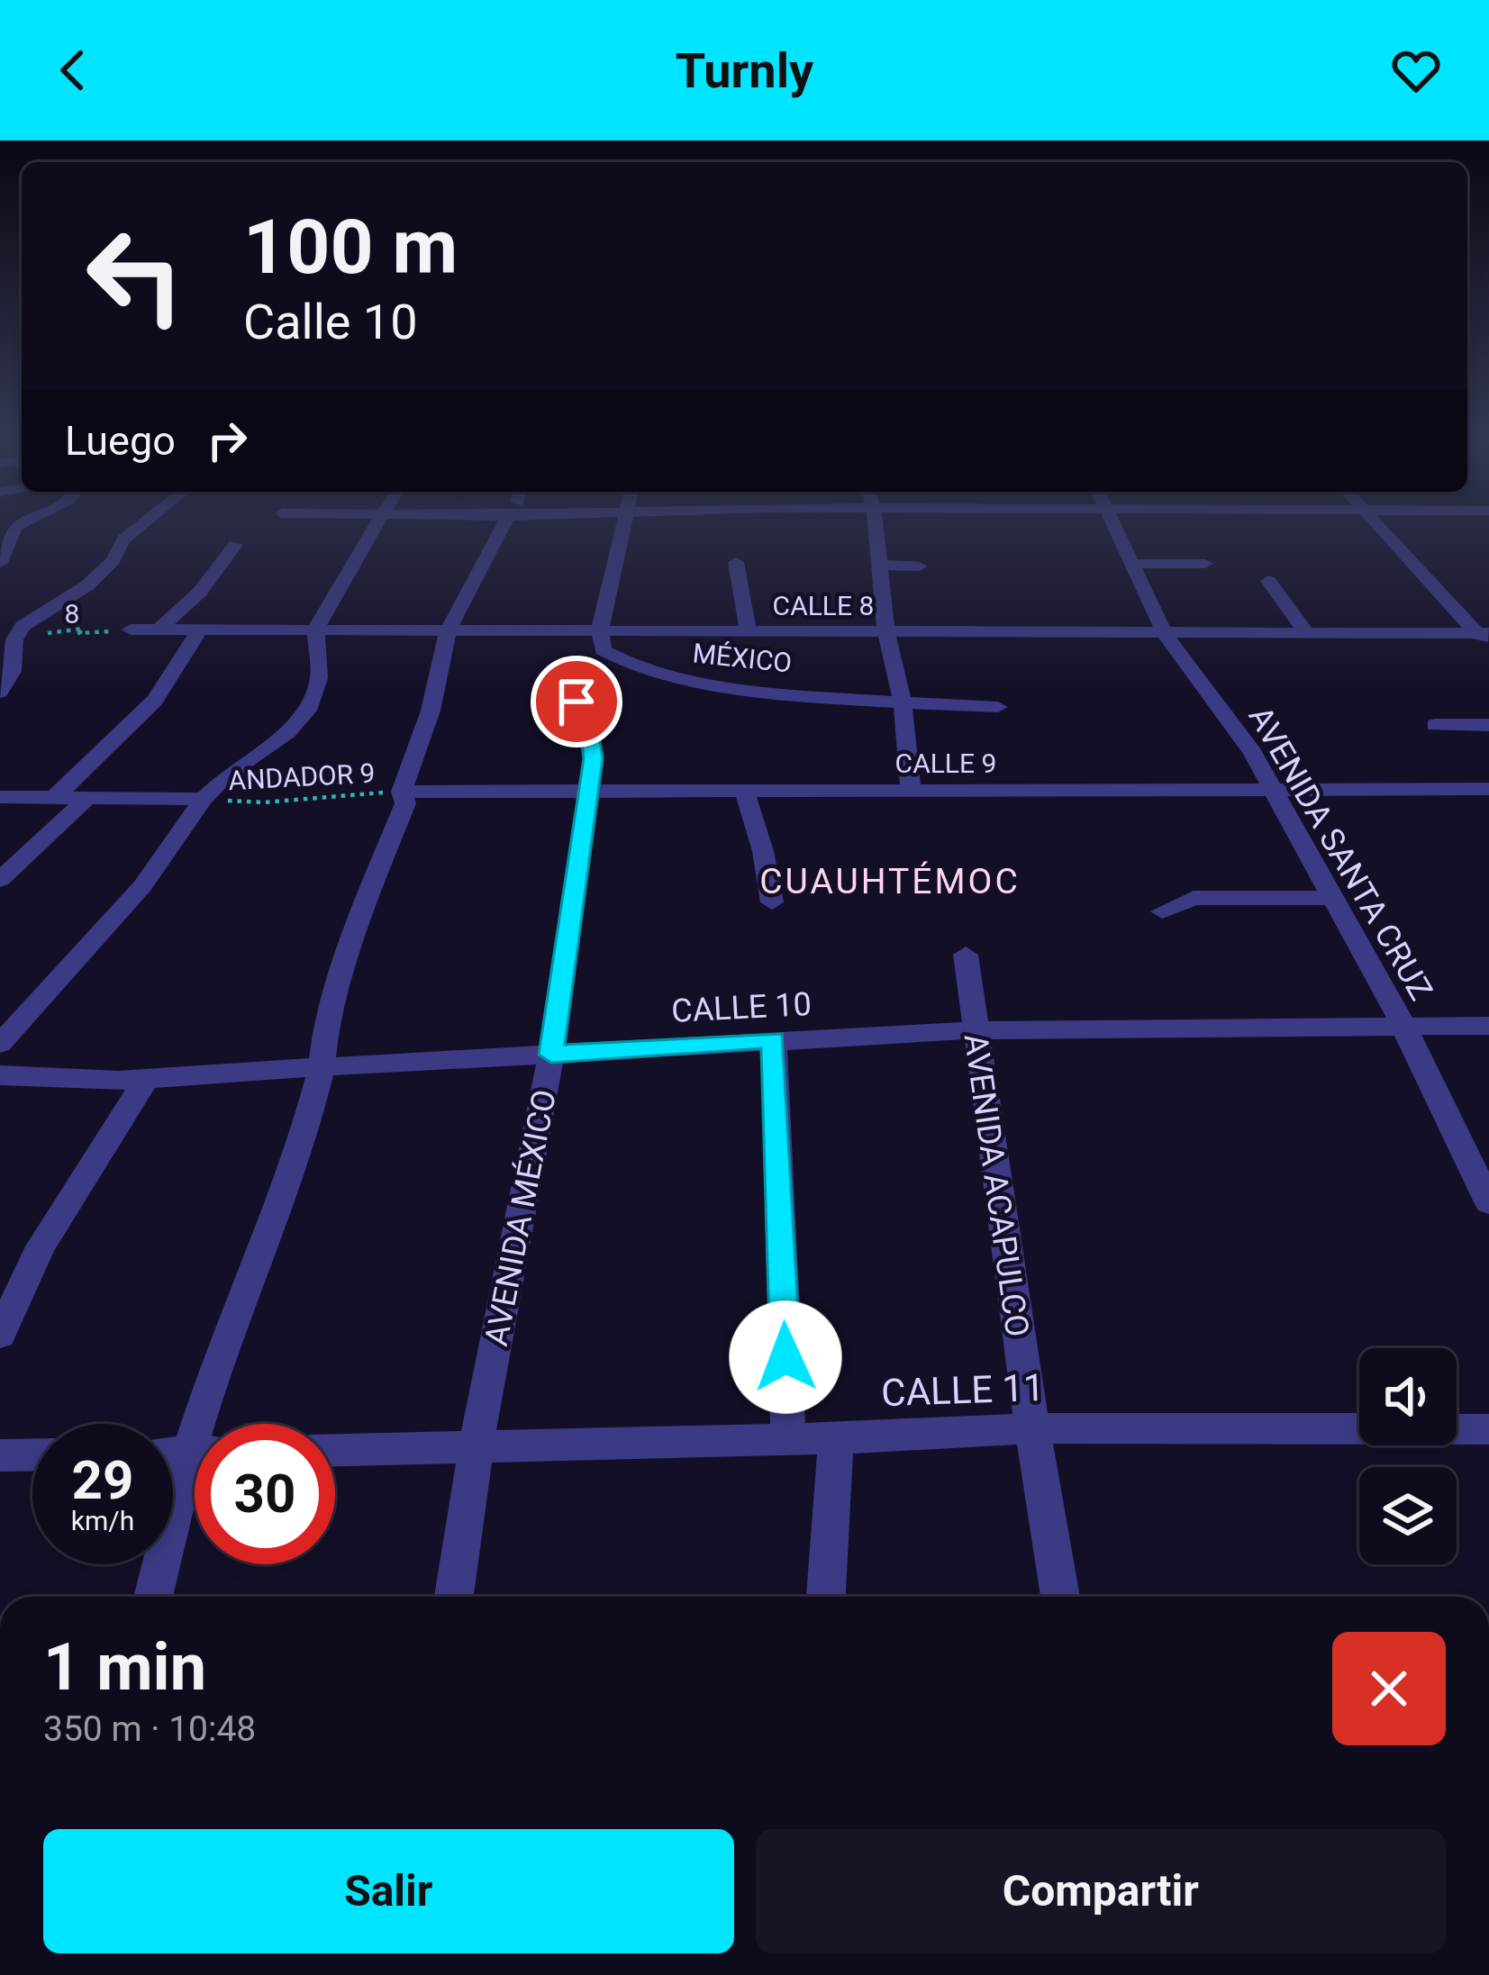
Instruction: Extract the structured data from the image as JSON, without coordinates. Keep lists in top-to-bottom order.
{
  "streets": {
    "street": [
      "CALLE 8",
      "MÉXICO",
      "CALLE 9",
      "AVENIDA SANTA CRUZ",
      "CALLE 10",
      "AVENIDA ACAPULCO",
      "AVENIDA MÉXICO",
      "CALLE 11"
    ],
    "path": ["8", "ANDADOR 9"]
  },
  "crossings": [
    ["CALLE 8", "8"],
    ["CALLE 8", "MÉXICO"],
    ["CALLE 8", "AVENIDA SANTA CRUZ"],
    ["CALLE 9", "ANDADOR 9"],
    ["CALLE 9", "AVENIDA SANTA CRUZ"],
    ["CALLE 9", "AVENIDA MÉXICO"],
    ["AVENIDA SANTA CRUZ", "CALLE 10"],
    ["CALLE 10", "AVENIDA ACAPULCO"],
    ["CALLE 10", "AVENIDA MÉXICO"],
    ["AVENIDA ACAPULCO", "CALLE 11"],
    ["AVENIDA MÉXICO", "CALLE 11"]
  ],
  "districts": ["CUAUHTÉMOC"],
  "page": {
    "header": "Turnly",
    "turn": ["100 m", "Calle 10"],
    "then": "Luego",
    "speed": "29 km/h",
    "limit": "30",
    "heading": ["1 min", "350 m · 10:48"],
    "buttons": ["Salir", "Compartir"]
  }
}
